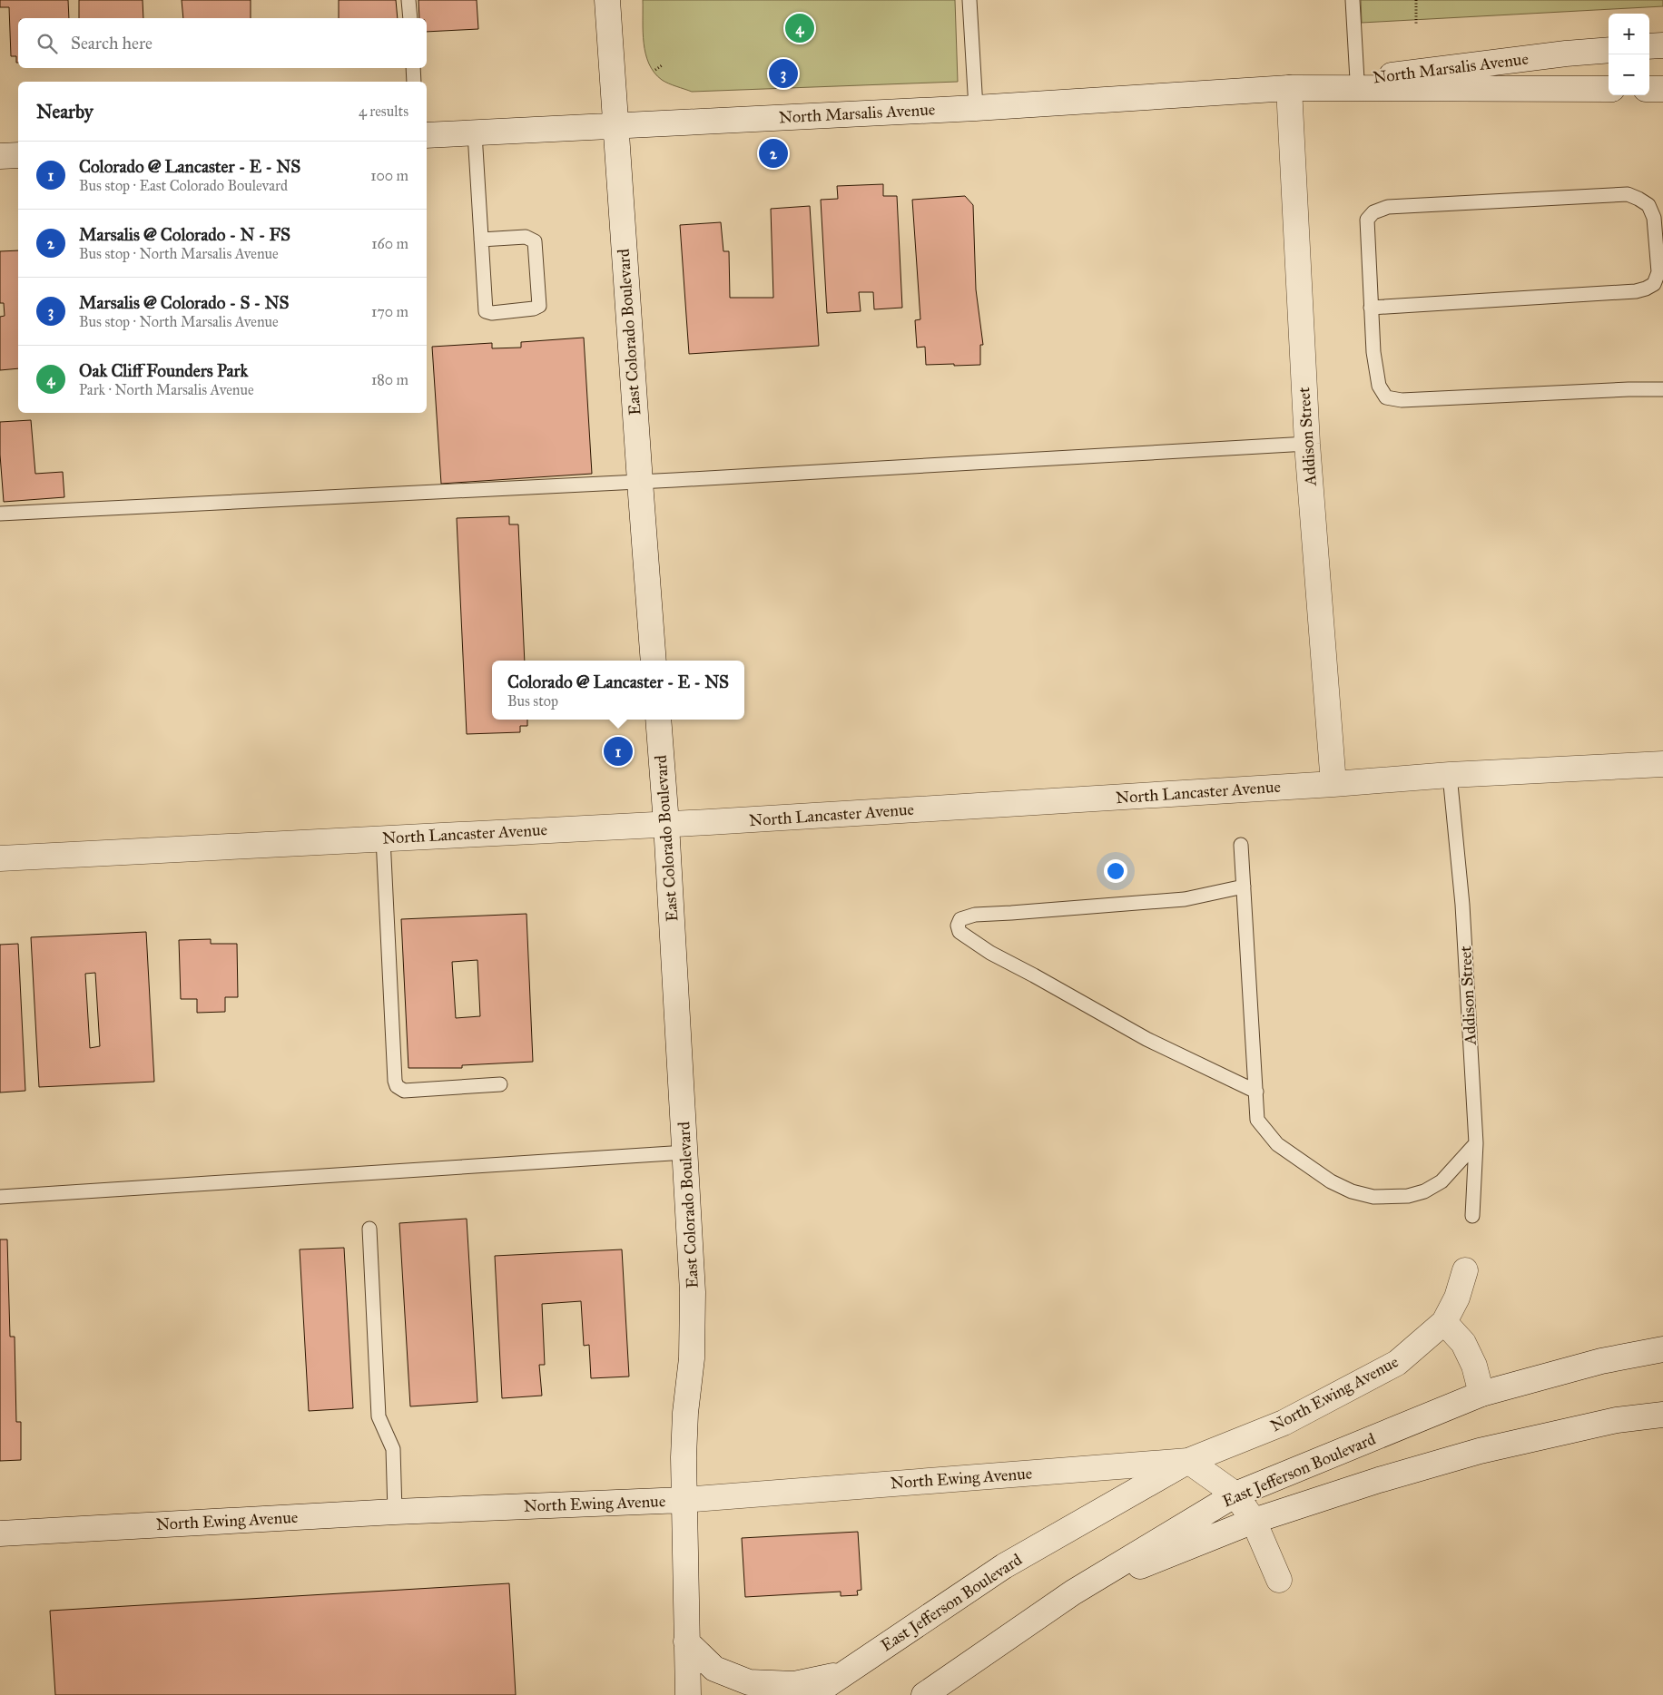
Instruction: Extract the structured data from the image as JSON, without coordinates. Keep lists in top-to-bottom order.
{
  "streets": {
    "street": [
      "North Marsalis Avenue",
      "East Colorado Boulevard",
      "Addison Street",
      "North Lancaster Avenue",
      "North Ewing Avenue",
      "East Jefferson Boulevard"
    ]
  },
  "crossings": [
    ["North Marsalis Avenue", "East Colorado Boulevard"],
    ["North Marsalis Avenue", "Addison Street"],
    ["East Colorado Boulevard", "North Lancaster Avenue"],
    ["East Colorado Boulevard", "North Ewing Avenue"],
    ["Addison Street", "North Lancaster Avenue"],
    ["North Ewing Avenue", "East Jefferson Boulevard"]
  ],
  "page": {
    "pins": [
      "4",
      "3",
      "2",
      "1"
    ],
    "map_buttons": ["+", "−"],
    "search": "Search here",
    "heading": ["Nearby", "4 results"],
    "list": [
      {
        "mark": "1",
        "name": "Colorado @ Lancaster - E - NS",
        "note": "Bus stop · East Colorado Boulevard",
        "value": "100 m"
      },
      {
        "mark": "2",
        "name": "Marsalis @ Colorado - N - FS",
        "note": "Bus stop · North Marsalis Avenue",
        "value": "160 m"
      },
      {
        "mark": "3",
        "name": "Marsalis @ Colorado - S - NS",
        "note": "Bus stop · North Marsalis Avenue",
        "value": "170 m"
      },
      {
        "mark": "4",
        "name": "Oak Cliff Founders Park",
        "note": "Park · North Marsalis Avenue",
        "value": "180 m"
      }
    ],
    "popup": ["Colorado @ Lancaster - E - NS", "Bus stop"]
  }
}
